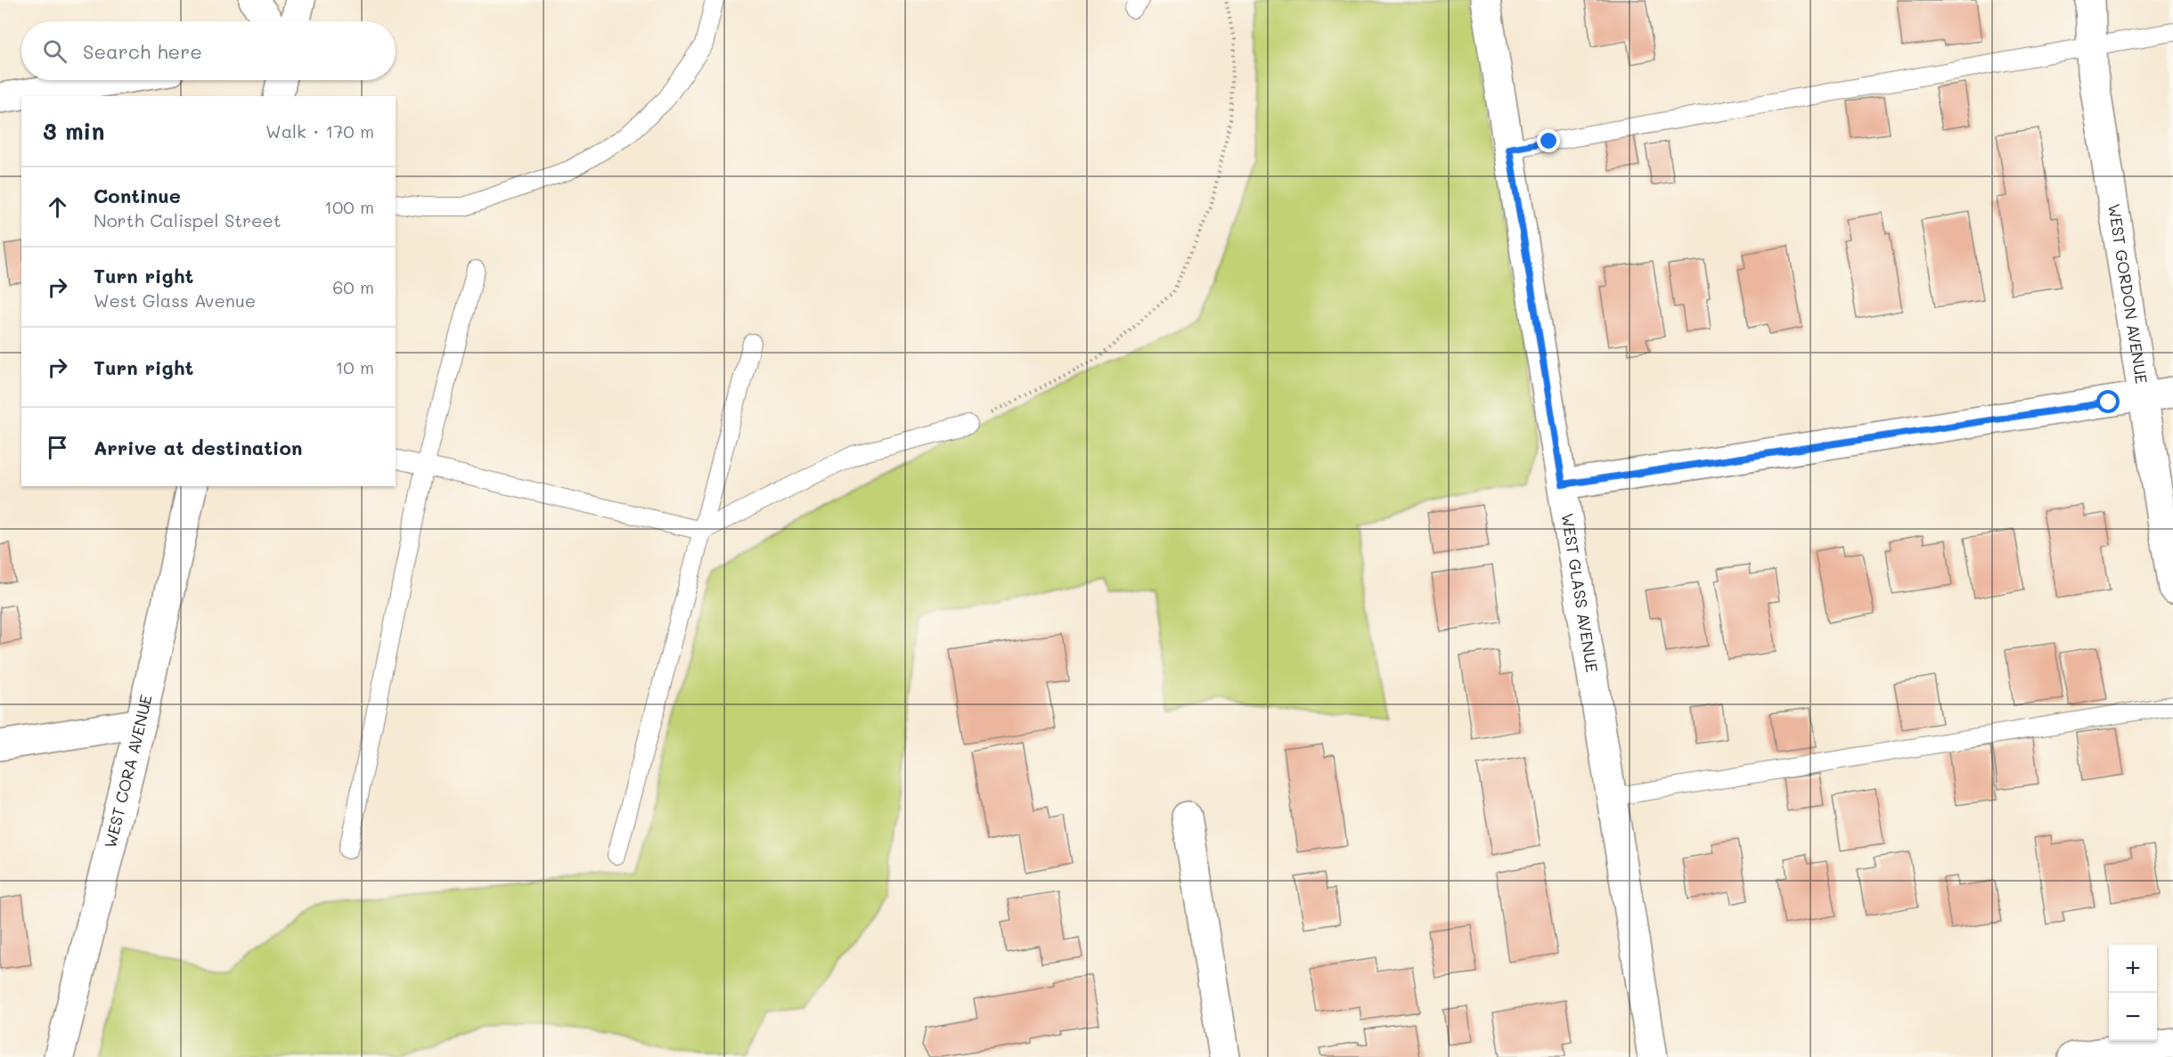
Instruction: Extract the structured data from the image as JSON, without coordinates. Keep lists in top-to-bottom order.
{
  "streets": {
    "street": ["WEST GORDON AVENUE", "WEST GLASS AVENUE", "WEST CORA AVENUE"]
  },
  "page": {
    "search": "Search here",
    "heading": ["3 min", "Walk · 170 m"],
    "list": [
      ["Continue", "North Calispel Street", "100 m"],
      ["Turn right", "West Glass Avenue", "60 m"],
      ["Turn right", "10 m"],
      "Arrive at destination"
    ],
    "map_buttons": ["+", "−"]
  }
}
